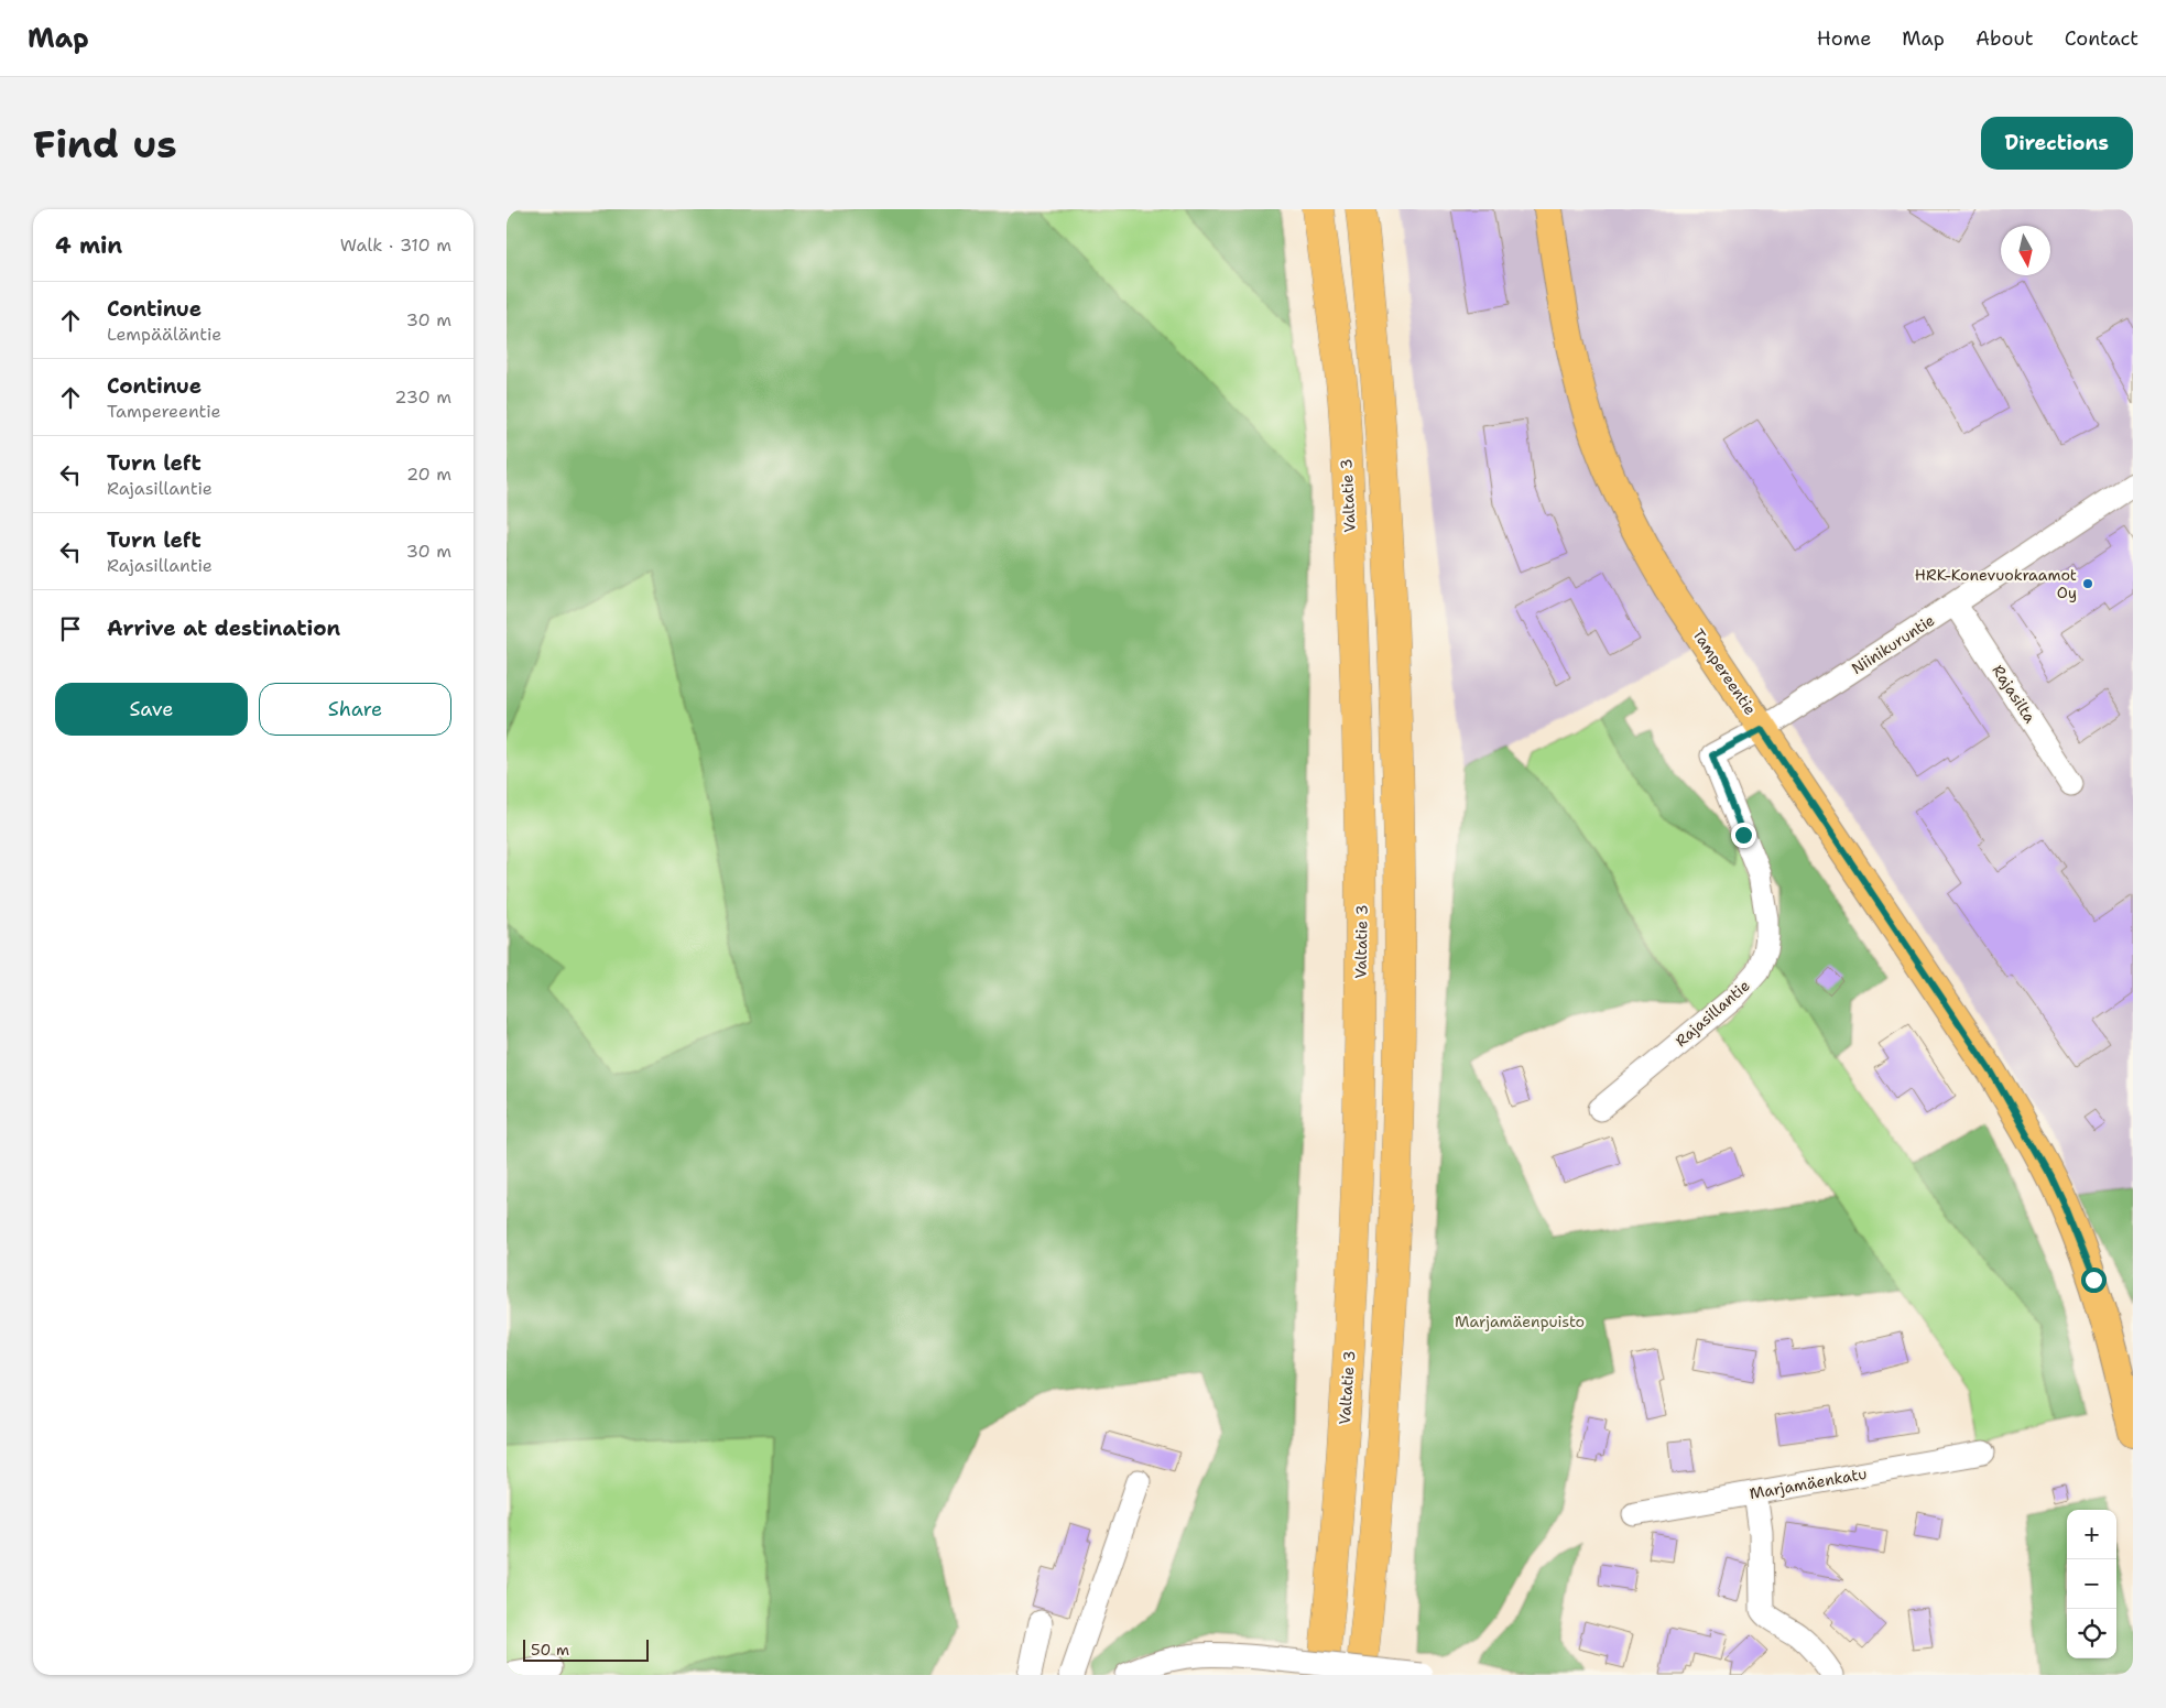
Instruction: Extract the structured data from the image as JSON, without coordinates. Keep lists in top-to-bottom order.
{
  "streets": {
    "highway": ["Valtatie 3"],
    "main road": ["Tampereentie"],
    "street": [
      "Niinikuruntie",
      "Rajasilta",
      "Rajasillantie",
      "Marjamäenkatu"
    ]
  },
  "crossings": [
    ["Niinikuruntie", "Tampereentie"],
    ["Niinikuruntie", "Rajasilta"],
    ["Niinikuruntie", "Rajasillantie"],
    ["Tampereentie", "Rajasillantie"]
  ],
  "parks": ["Marjamäenpuisto"],
  "places": ["HRK-Konevuokraamot Oy"],
  "scale_bar": "50 m",
  "north": "bottom",
  "page": {
    "header": "Map",
    "nav": [
      "Home",
      "Map",
      "About",
      "Contact"
    ],
    "buttons": [
      "Directions",
      ["Save", "Share"]
    ],
    "title": "Find us",
    "heading": ["4 min", "Walk · 310 m"],
    "list": [
      ["Continue", "Lempääläntie", "30 m"],
      ["Continue", "Tampereentie", "230 m"],
      ["Turn left", "Rajasillantie", "20 m"],
      ["Turn left", "Rajasillantie", "30 m"],
      "Arrive at destination"
    ],
    "map_buttons": ["+", "−"],
    "scale": "50 m"
  }
}
